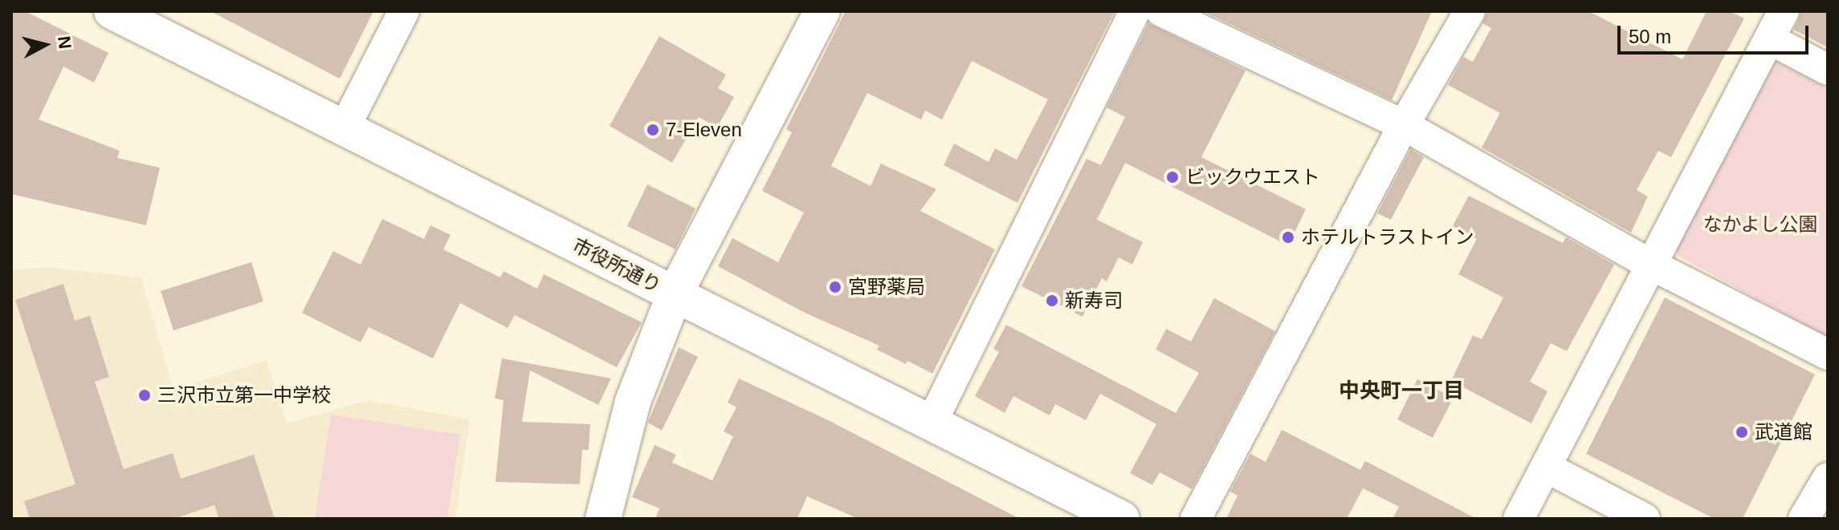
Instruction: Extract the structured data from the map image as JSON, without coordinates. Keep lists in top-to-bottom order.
{
  "streets": {
    "street": ["市役所通り"]
  },
  "districts": ["中央町一丁目"],
  "parks": ["なかよし公園"],
  "places": [
    "7-Eleven",
    "ビックウエスト",
    "ホテルトラストイン",
    "宮野薬局",
    "新寿司",
    "三沢市立第一中学校",
    "武道館"
  ],
  "scale_bar": "50 m",
  "north": "right"
}
